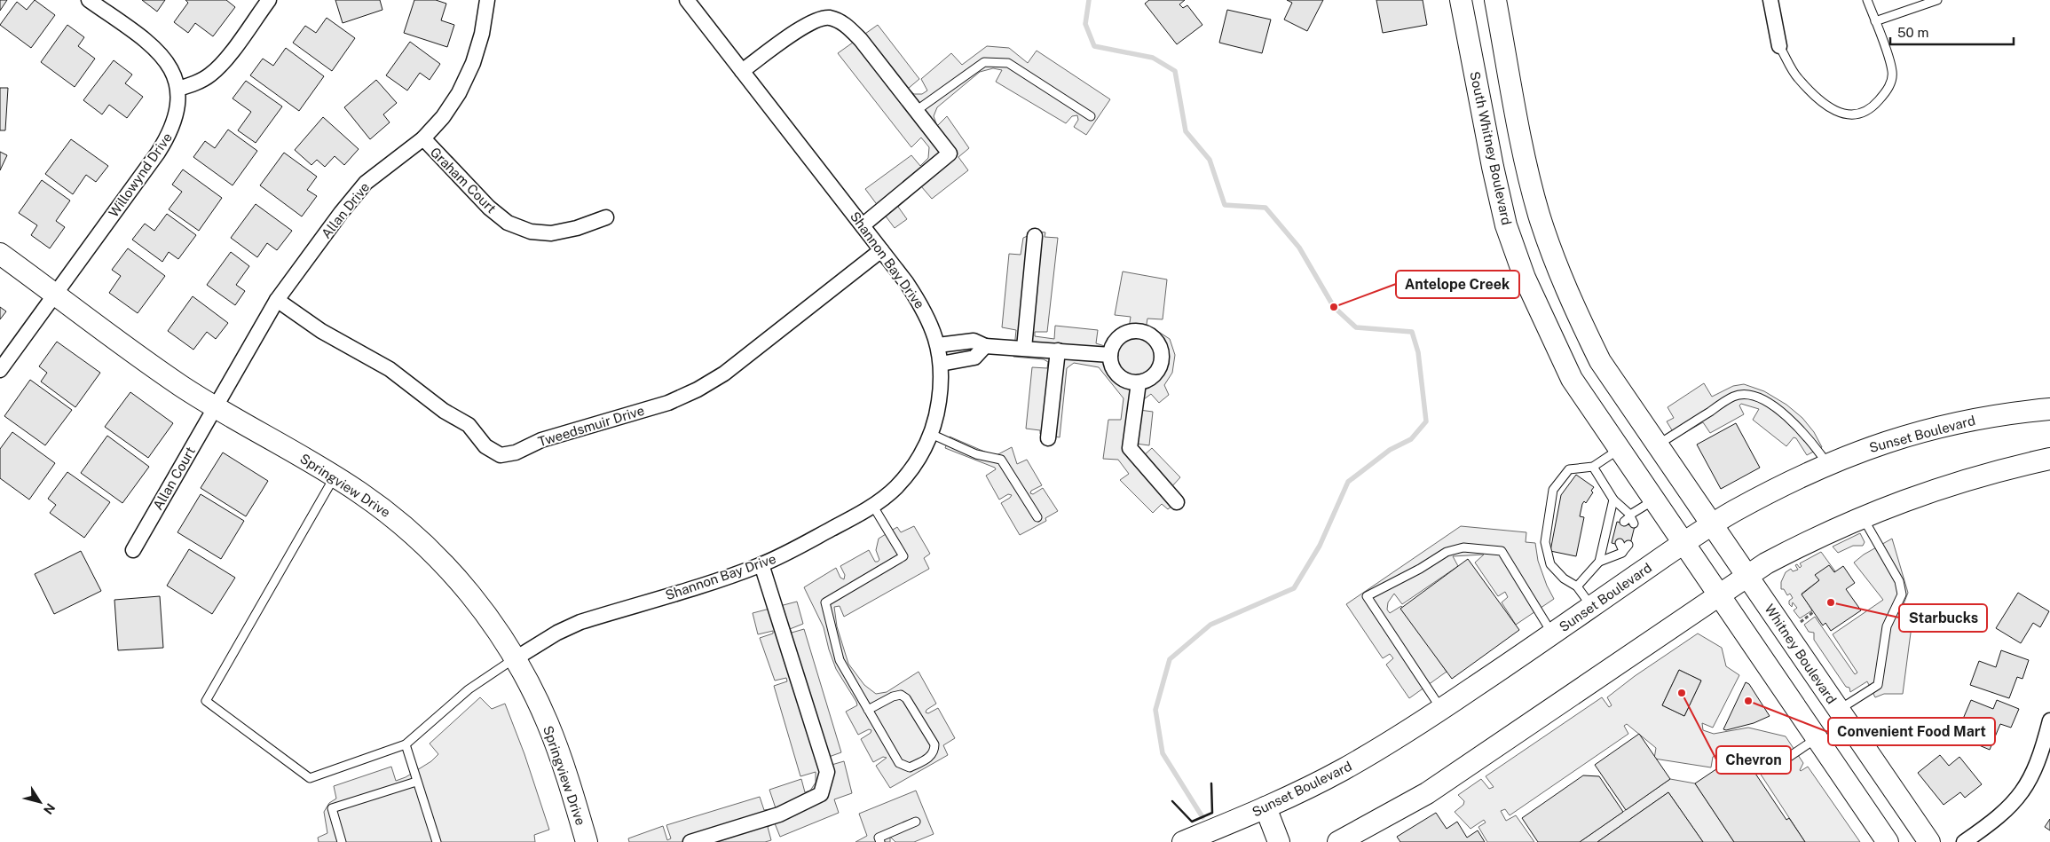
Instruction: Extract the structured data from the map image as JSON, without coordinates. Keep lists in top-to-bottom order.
{
  "streets": {
    "street": [
      "South Whitney Boulevard",
      "Willowynd Drive",
      "Graham Court",
      "Allan Drive",
      "Shannon Bay Drive",
      "Tweedsmuir Drive",
      "Sunset Boulevard",
      "Allan Court",
      "Springview Drive",
      "Whitney Boulevard"
    ]
  },
  "crossings": [
    ["South Whitney Boulevard", "Sunset Boulevard"],
    ["Willowynd Drive", "Springview Drive"],
    ["Graham Court", "Allan Drive"],
    ["Allan Drive", "Tweedsmuir Drive"],
    ["Allan Drive", "Allan Court"],
    ["Allan Drive", "Springview Drive"],
    ["Shannon Bay Drive", "Tweedsmuir Drive"],
    ["Shannon Bay Drive", "Springview Drive"],
    ["Sunset Boulevard", "Whitney Boulevard"],
    ["Allan Court", "Springview Drive"]
  ],
  "places": [
    "Antelope Creek",
    "Starbucks",
    "Chevron",
    "Convenient Food Mart"
  ],
  "scale_bar": "50 m",
  "north": "bottom right"
}
